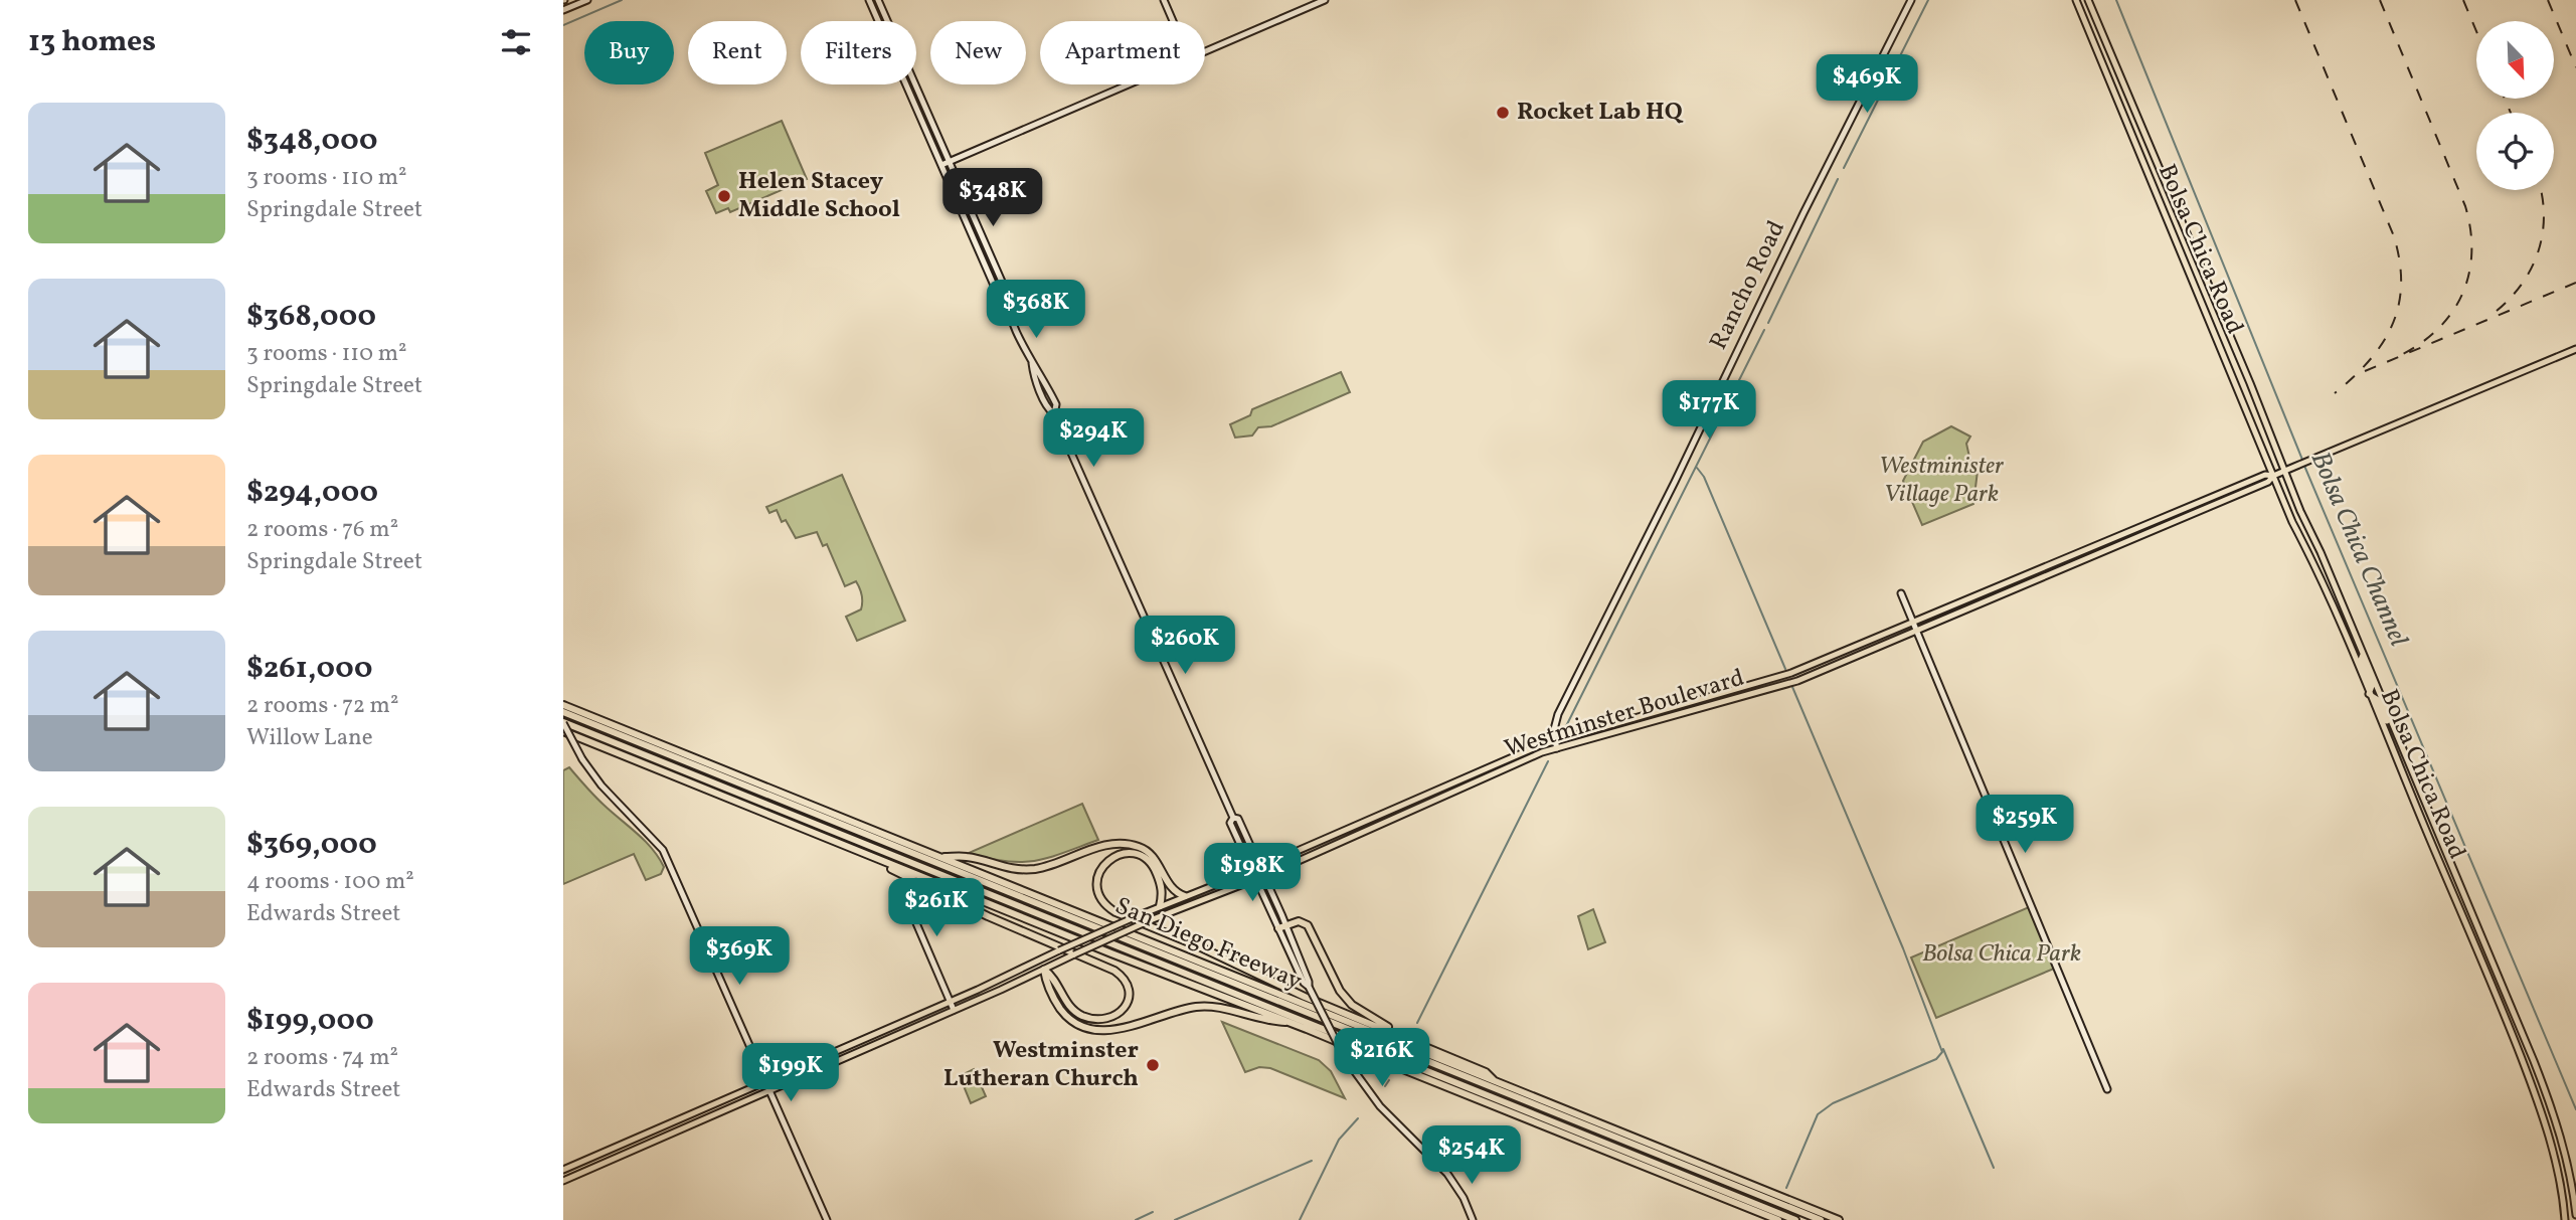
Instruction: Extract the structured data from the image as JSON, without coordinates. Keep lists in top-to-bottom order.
{
  "streets": {
    "highway": ["San Diego Freeway"],
    "main road": ["Bolsa Chica Road", "Westminster Boulevard"],
    "street": ["Rancho Road"]
  },
  "crossings": [
    ["Bolsa Chica Road", "Westminster Boulevard"],
    ["Rancho Road", "Westminster Boulevard"]
  ],
  "water": ["Bolsa Chica Channel"],
  "parks": ["Westminister Village Park", "Bolsa Chica Park"],
  "places": ["Rocket Lab HQ", "Helen Stacey Middle School", "Westminster Lutheran Church"],
  "north": "bottom right",
  "page": {
    "heading": "13 homes",
    "chip": [
      "Buy",
      "Rent",
      "Filters",
      "New",
      "Apartment"
    ],
    "price": [
      "$469K",
      "$348K",
      "$368K",
      "$177K",
      "$294K",
      "$260K",
      "$259K",
      "$198K",
      "$261K",
      "$369K",
      "$216K",
      "$199K",
      "$254K"
    ],
    "list": [
      {
        "name": "$348,000",
        "note": "3 rooms · 110 m² · Springdale Street"
      },
      {
        "name": "$368,000",
        "note": "3 rooms · 110 m² · Springdale Street"
      },
      {
        "name": "$294,000",
        "note": "2 rooms · 76 m² · Springdale Street"
      },
      {
        "name": "$261,000",
        "note": "2 rooms · 72 m² · Willow Lane"
      },
      {
        "name": "$369,000",
        "note": "4 rooms · 100 m² · Edwards Street"
      },
      {
        "name": "$199,000",
        "note": "2 rooms · 74 m² · Edwards Street"
      }
    ]
  }
}
